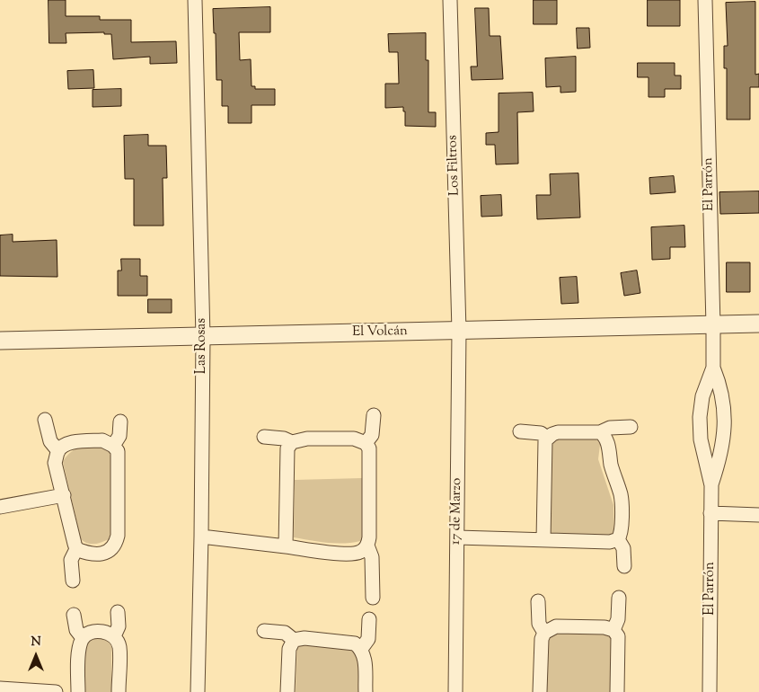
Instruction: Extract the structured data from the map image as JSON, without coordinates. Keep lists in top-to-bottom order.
{
  "streets": {
    "street": [
      "Los Filtros",
      "El Parrón",
      "El Volcán",
      "Las Rosas",
      "17 de Marzo"
    ]
  },
  "crossings": [
    ["Los Filtros", "El Volcán"],
    ["Los Filtros", "17 de Marzo"],
    ["El Parrón", "El Volcán"],
    ["El Volcán", "Las Rosas"],
    ["El Volcán", "17 de Marzo"]
  ],
  "north": "top"
}
